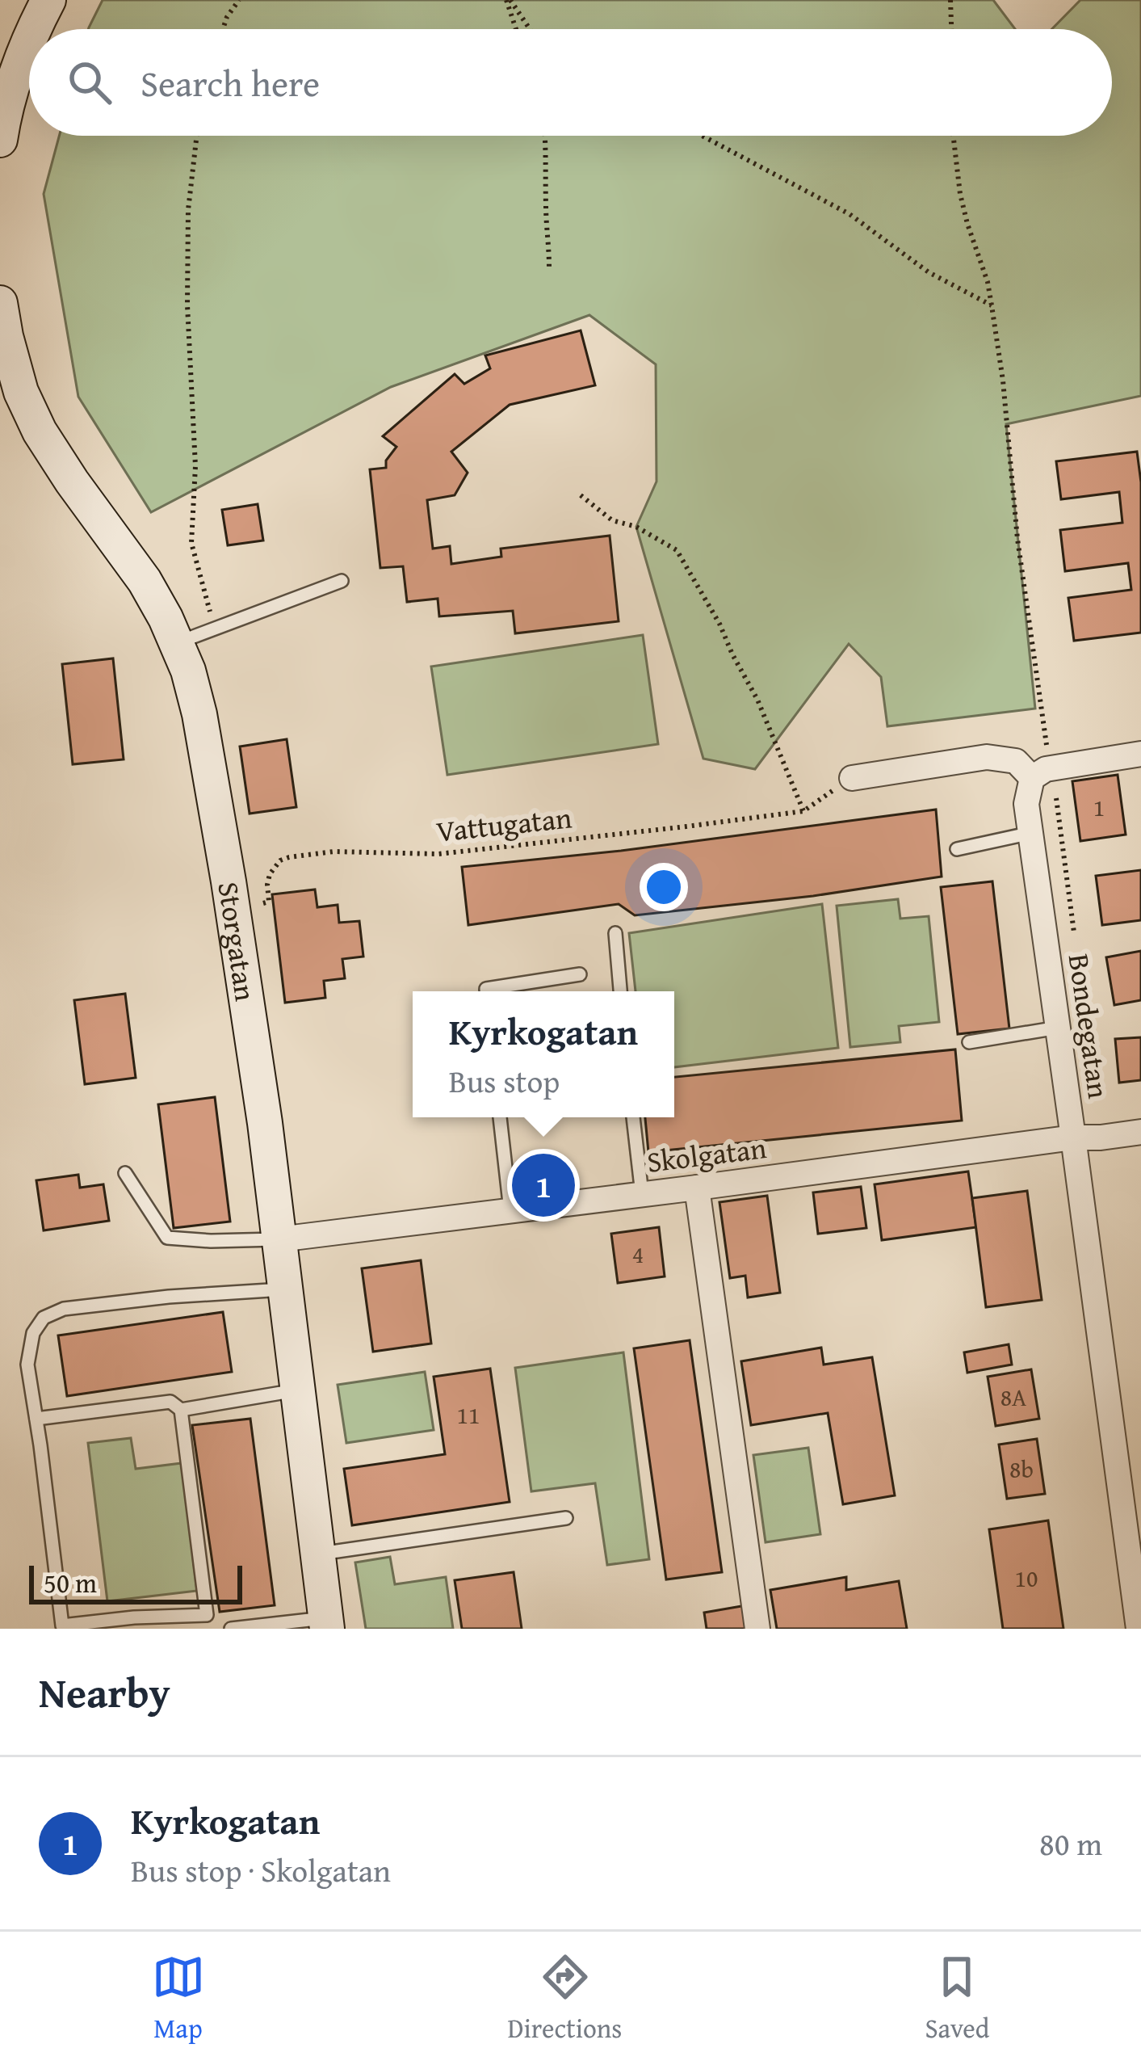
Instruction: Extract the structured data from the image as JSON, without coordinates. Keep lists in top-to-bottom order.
{
  "streets": {
    "street": ["Storgatan", "Bondegatan", "Skolgatan"],
    "path": ["Vattugatan"]
  },
  "crossings": [
    ["Vattugatan", "Storgatan"],
    ["Storgatan", "Skolgatan"],
    ["Bondegatan", "Skolgatan"]
  ],
  "house_numbers": [
    "1",
    "4",
    "8A",
    "11",
    "8b",
    "10"
  ],
  "scale_bar": "50 m",
  "page": {
    "search": "Search here",
    "popup": ["Kyrkogatan", "Bus stop"],
    "pins": "1",
    "scale": "50 m",
    "heading": "Nearby",
    "list": [
      {
        "mark": "1",
        "name": "Kyrkogatan",
        "note": "Bus stop · Skolgatan",
        "value": "80 m"
      }
    ],
    "nav": ["Map", "Directions", "Saved"]
  }
}
